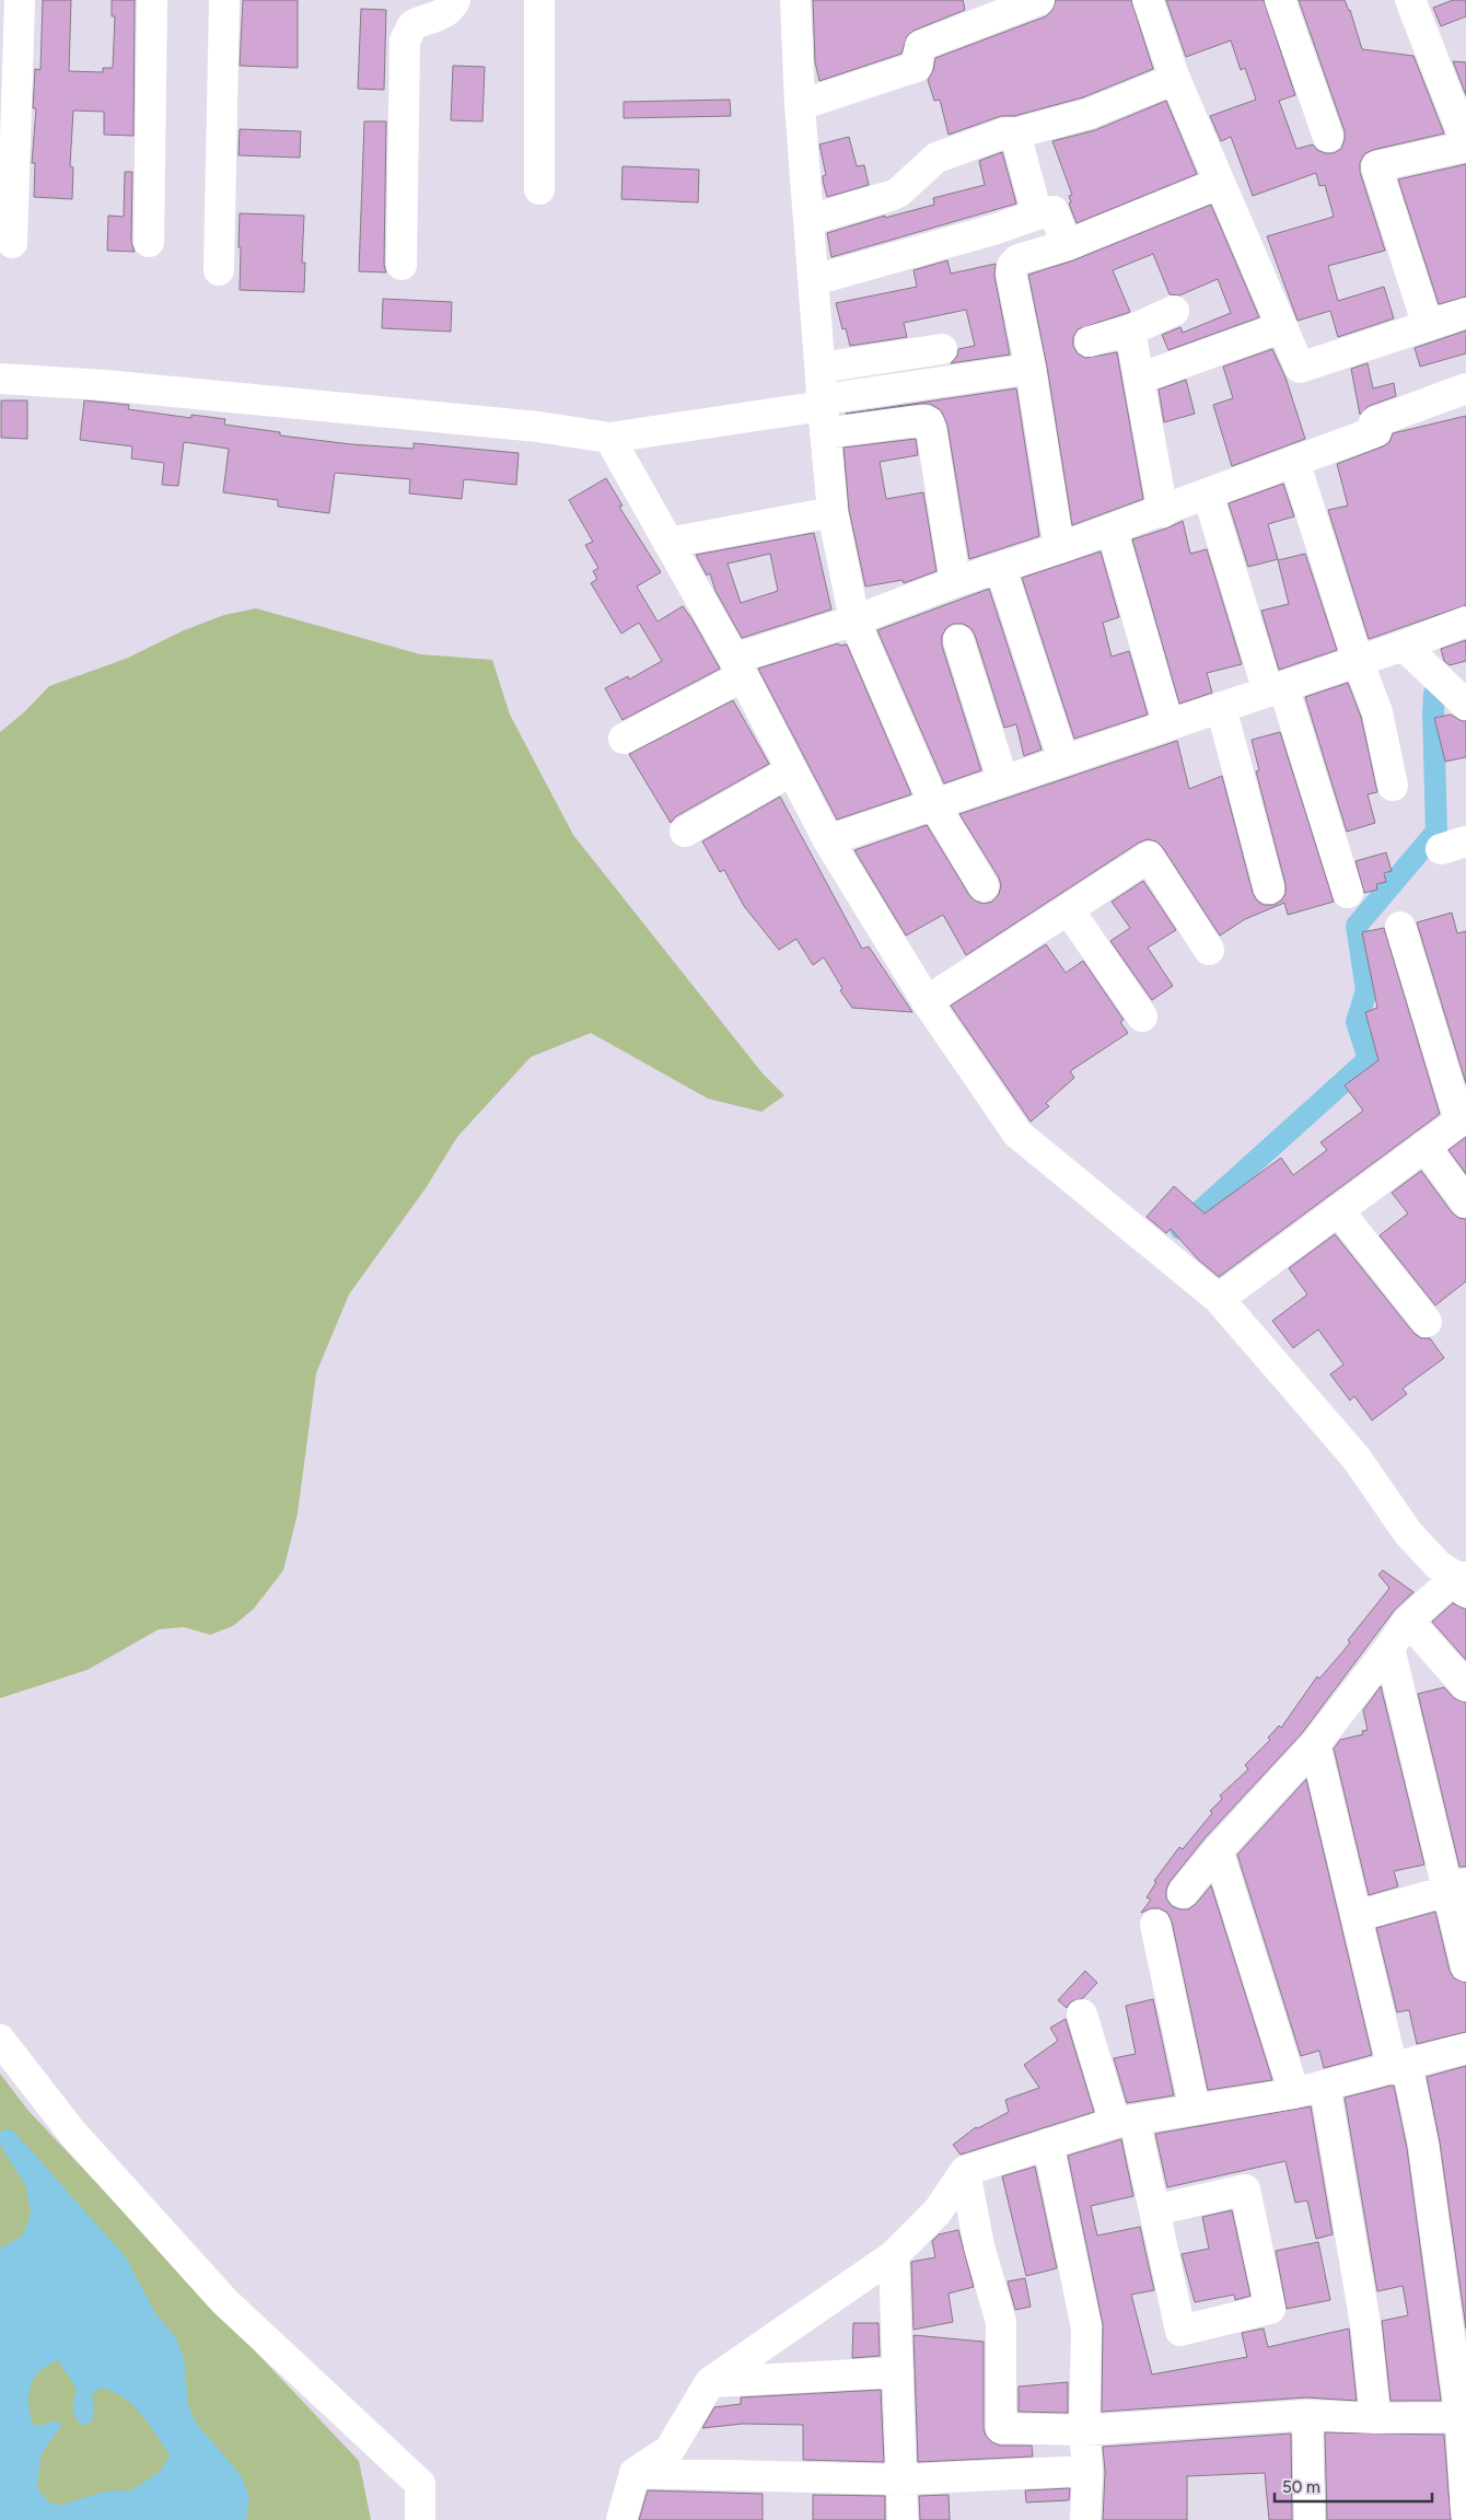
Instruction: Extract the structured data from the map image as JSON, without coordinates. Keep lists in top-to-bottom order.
{
  "scale_bar": "50 m"
}
